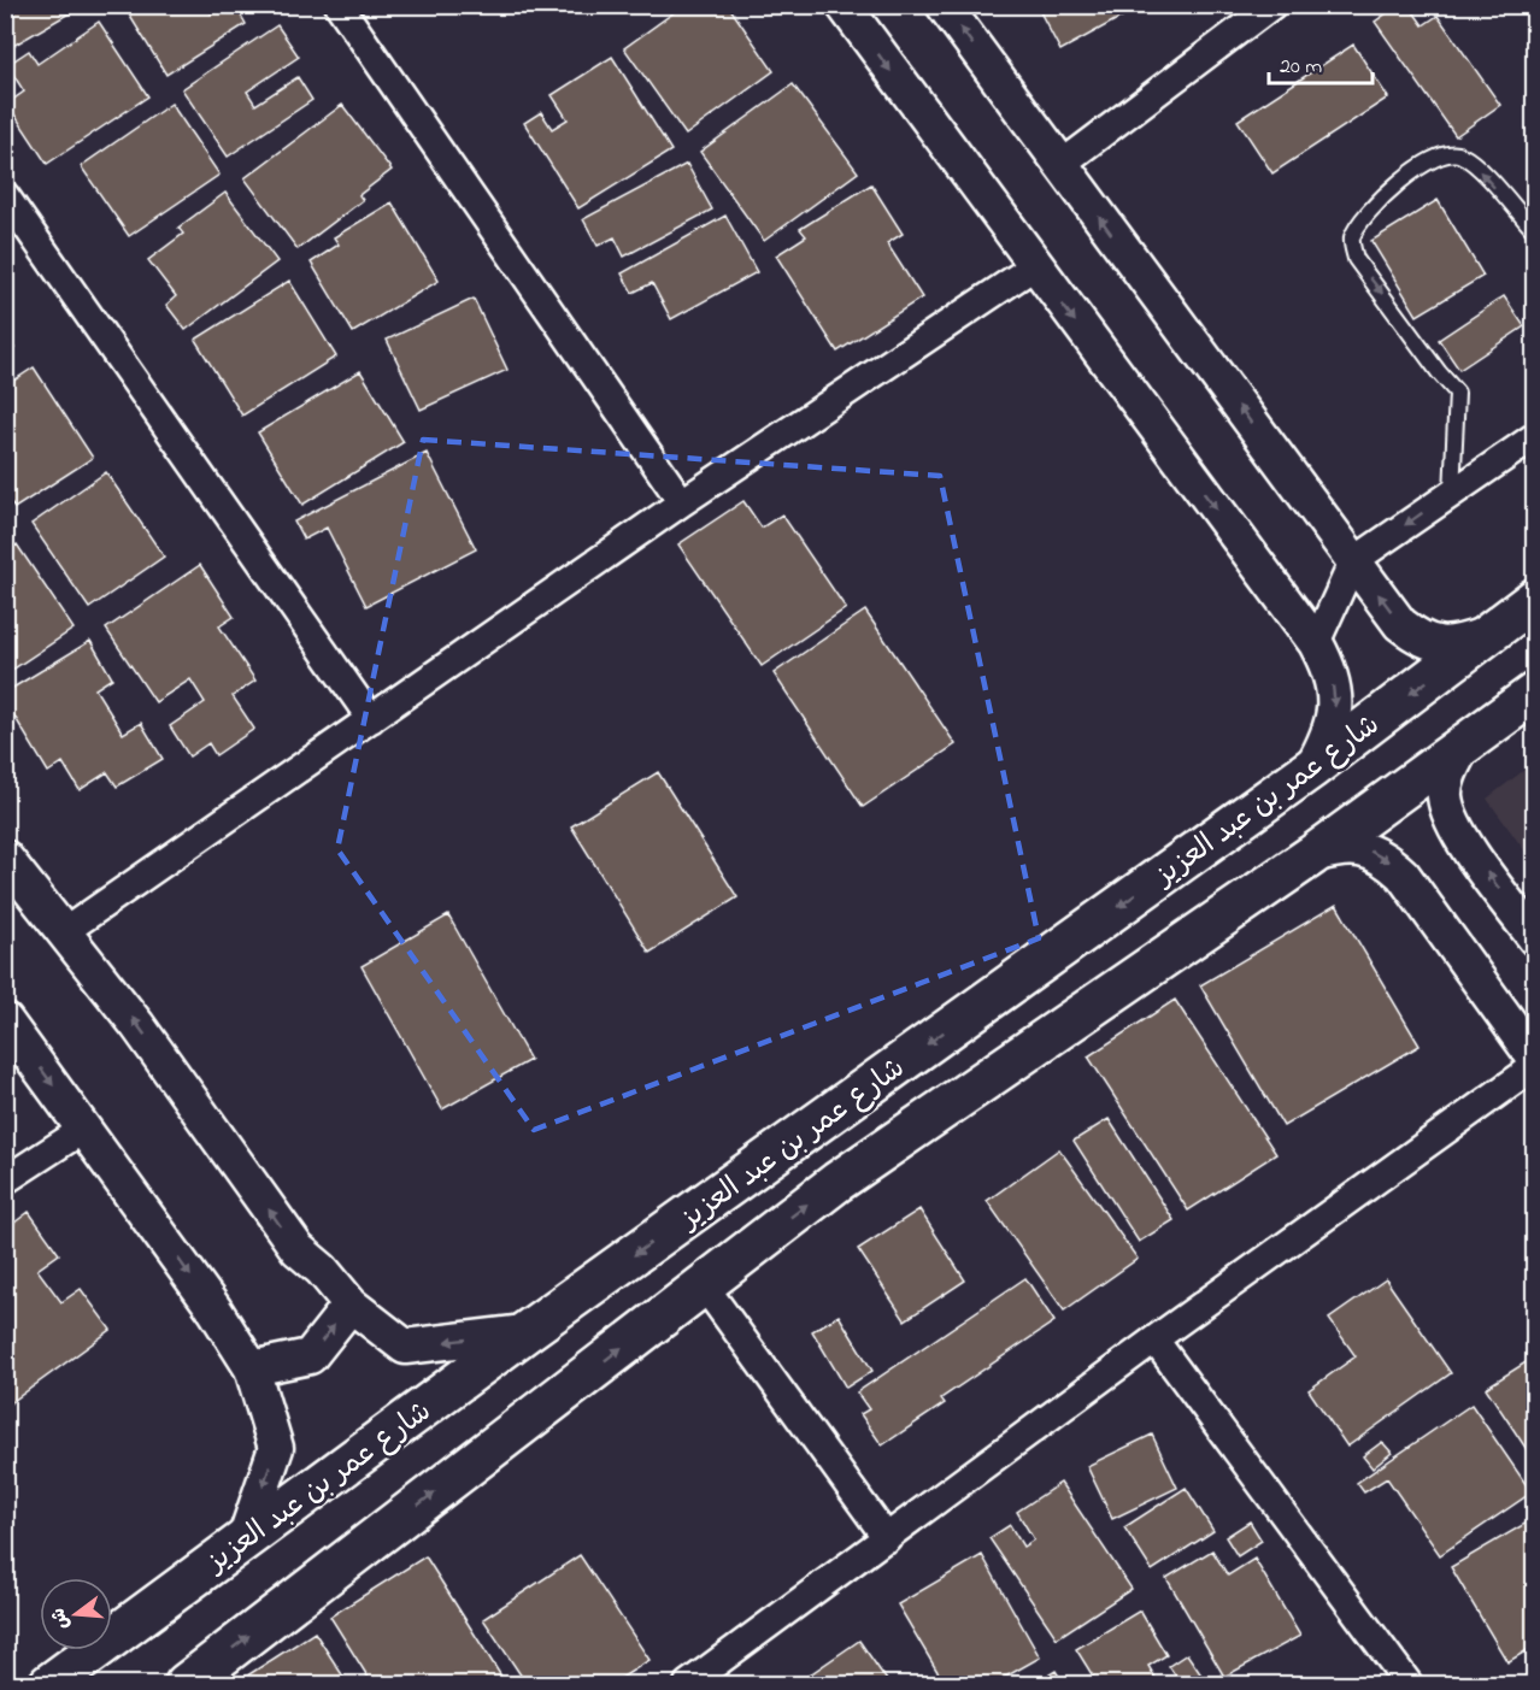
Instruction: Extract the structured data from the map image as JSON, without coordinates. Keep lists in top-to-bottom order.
{
  "streets": {
    "main road": ["شارع عمر بن عبد العزيز"]
  },
  "scale_bar": "20 m",
  "north": "left"
}
